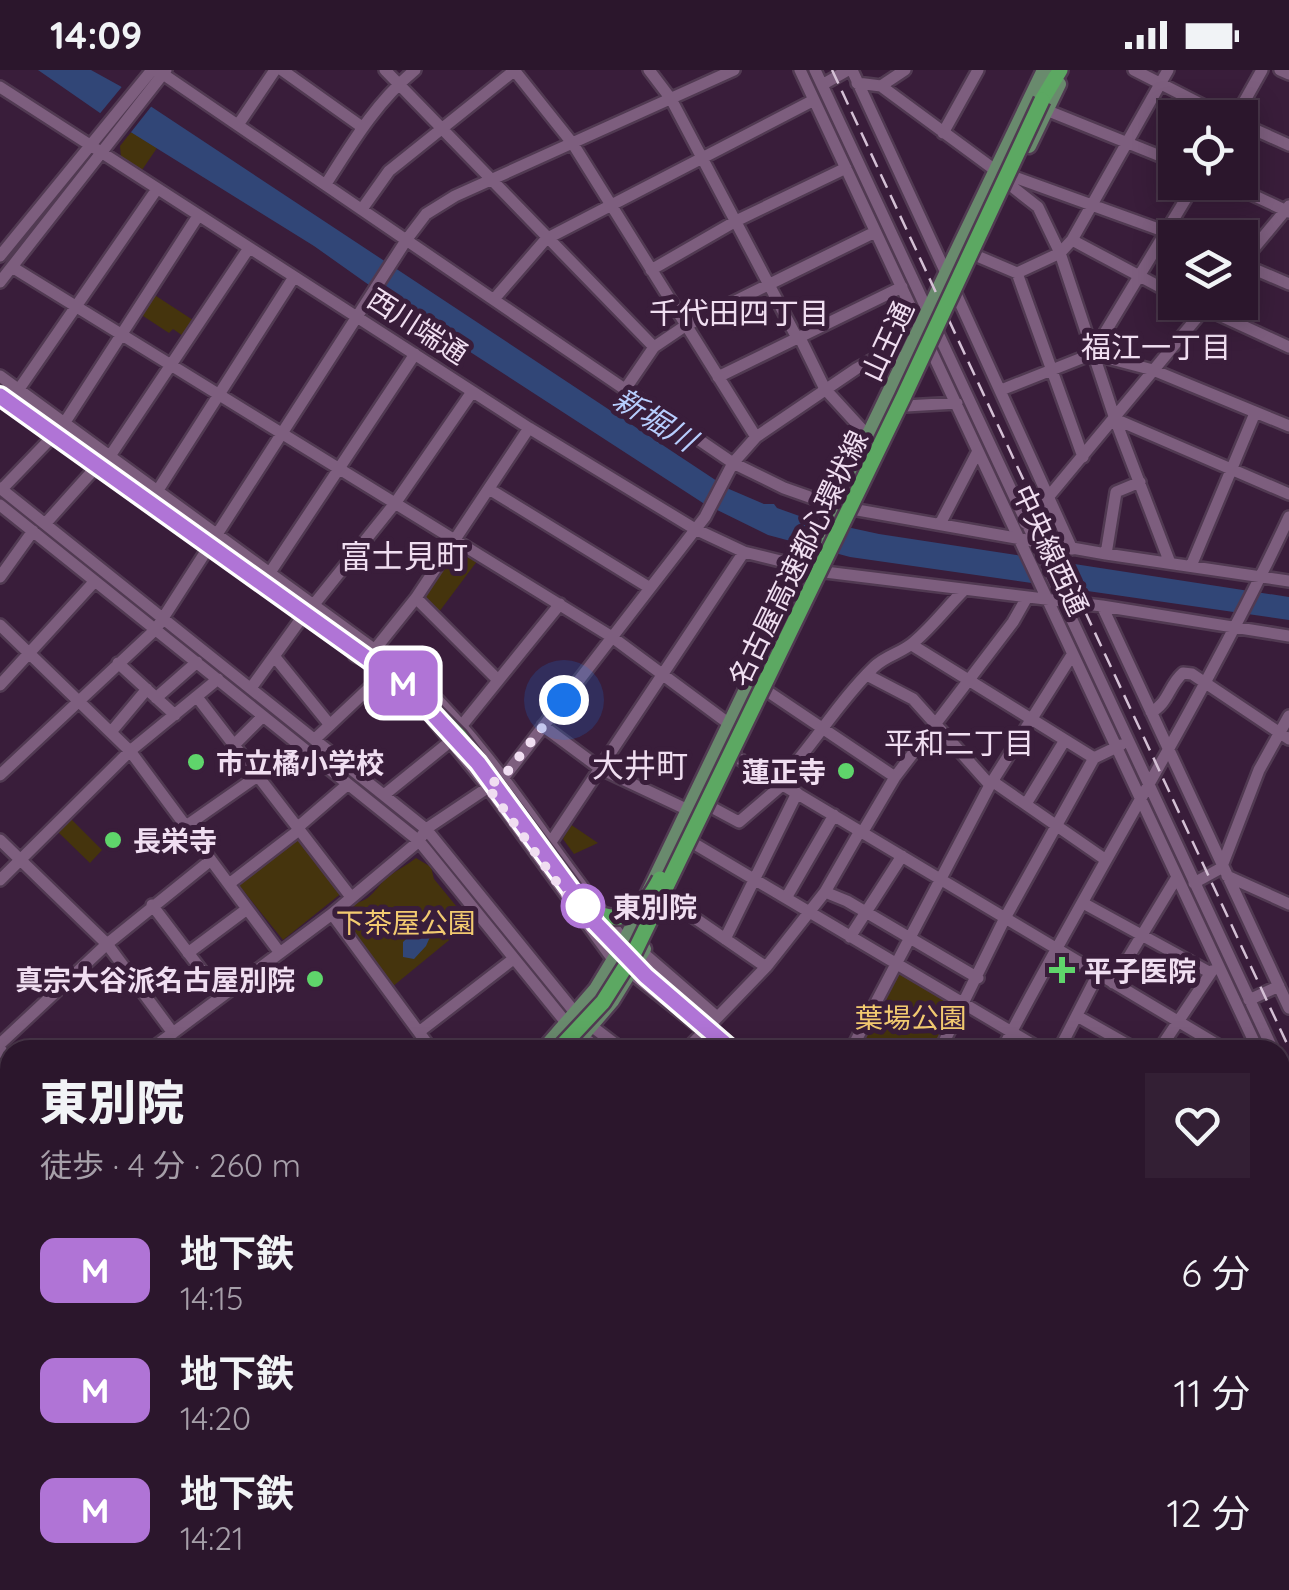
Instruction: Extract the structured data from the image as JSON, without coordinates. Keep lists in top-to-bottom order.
{
  "streets": {
    "highway": ["名古屋高速都心環状線"],
    "main road": ["山王通"],
    "street": ["西川端通", "中央線西通"]
  },
  "crossings": [
    ["西川端通", "山王通"],
    ["西川端通", "中央線西通"],
    ["山王通", "中央線西通"],
    ["山王通", "名古屋高速都心環状線"]
  ],
  "districts": [
    "千代田四丁目",
    "福江一丁目",
    "富士見町",
    "平和二丁目",
    "大井町"
  ],
  "water": ["新堀川"],
  "parks": ["下茶屋公園", "葉場公園"],
  "places": {
    "other": [
      "市立橘小学校",
      "蓮正寺",
      "長栄寺",
      "東別院",
      "真宗大谷派名古屋別院"
    ],
    "health": ["平子医院"]
  },
  "lines": ["metro line M"],
  "page": {
    "status": "14:09",
    "on_map": "M",
    "heading": ["東別院", "徒歩 · 4 分 · 260 m"],
    "list": [
      {
        "mark": "M",
        "name": "地下鉄",
        "note": "14:15",
        "value": "6 分"
      },
      {
        "mark": "M",
        "name": "地下鉄",
        "note": "14:20",
        "value": "11 分"
      },
      {
        "mark": "M",
        "name": "地下鉄",
        "note": "14:21",
        "value": "12 分"
      }
    ]
  }
}
